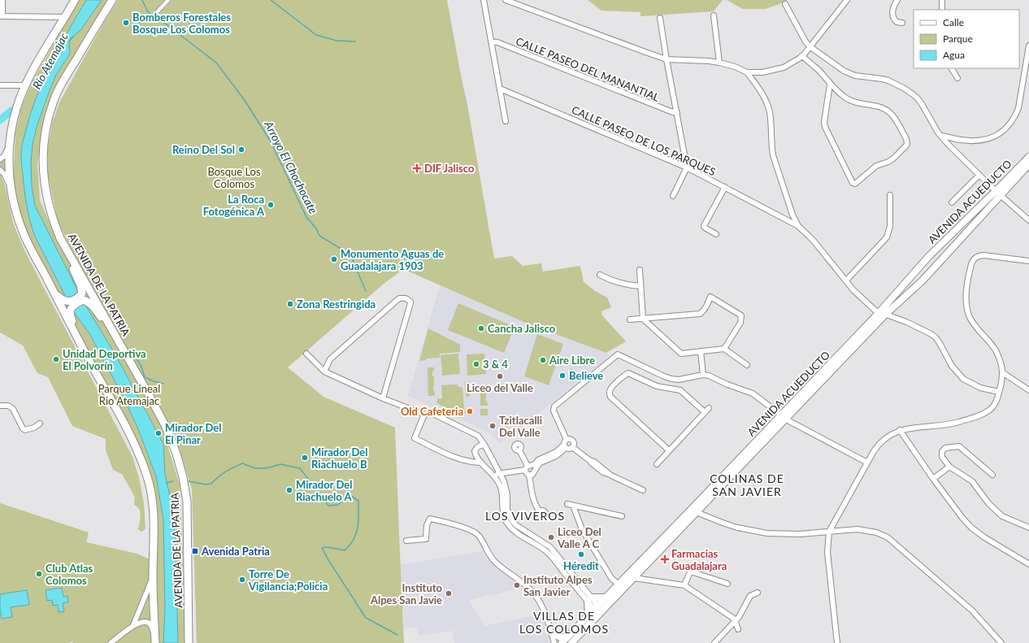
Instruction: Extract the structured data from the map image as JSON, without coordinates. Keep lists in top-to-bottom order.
{
  "streets": {
    "main road": ["AVENIDA ACUEDUCTO", "AVENIDA DE LA PATRIA"],
    "street": ["CALLE PASEO DEL MANANTIAL", "CALLE PASEO DE LOS PARQUES"]
  },
  "crossings": [
    ["CALLE PASEO DE LOS PARQUES", "AVENIDA ACUEDUCTO"]
  ],
  "districts": ["COLINAS DE SAN JAVIER", "LOS VIVEROS", "VILLAS DE LOS COLOMOS"],
  "water": ["Río Atemajac", "Arroyo El Chochocate"],
  "parks": ["Bosque Los Colomos", "Parque Lineal Rio Atemajac"],
  "places": {
    "other": [
      "Bomberos Forestales Bosque Los Colomos",
      "Reino Del Sol",
      "La Roca Fotogénica A",
      "Monumento Aguas de Guadalajara 1903",
      "Zona Restringida",
      "Cancha Jalisco",
      "Unidad Deportiva El Polvorín",
      "Aire Libre",
      "3 & 4",
      "Believe",
      "Liceo del Valle",
      "Old Cafeteria",
      "Tzitlacalli Del Valle",
      "Mirador Del El Pinar",
      "Mirador Del Riachuelo B",
      "Mirador Del Riachuelo A",
      "Liceo Del Valle A C",
      "Héredit",
      "Club Atlas Colomos",
      "Torre De Vigilancia;Policia",
      "Instituto Alpes San Javier",
      "Instituto Alpes San Javie"
    ],
    "health": ["DIF Jalisco", "Farmacias Guadalajara"],
    "transit": ["Avenida Patria"]
  },
  "legend": ["Calle", "Parque", "Agua"]
}
